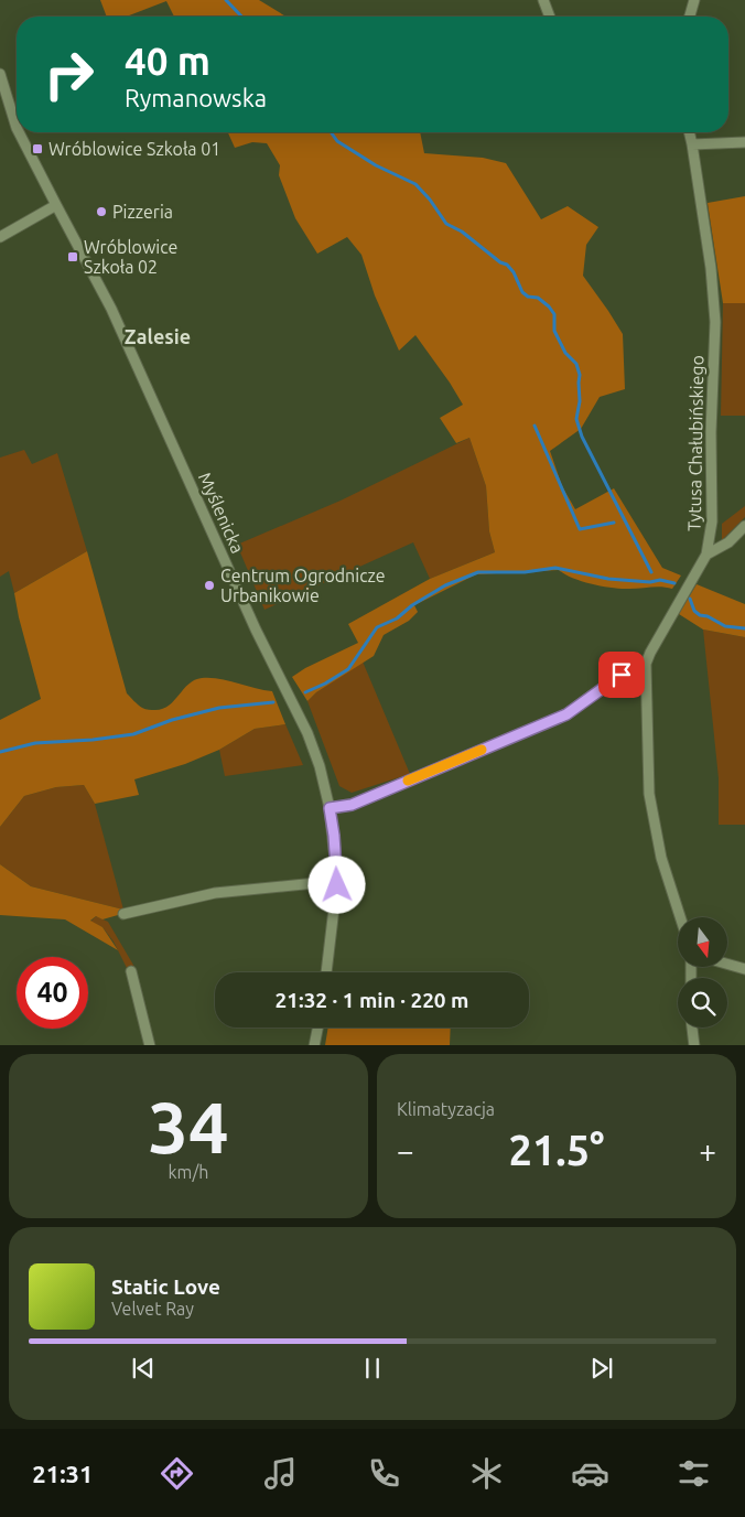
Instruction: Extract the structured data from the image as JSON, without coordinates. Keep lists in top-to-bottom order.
{
  "streets": {
    "street": ["Tytusa Chałubińskiego", "Myślenicka"]
  },
  "districts": ["Zalesie"],
  "places": {
    "transit": ["Wróblowice Szkoła 01", "Wróblowice Szkoła 02"],
    "other": ["Pizzeria", "Centrum Ogrodnicze Urbanikowie"]
  },
  "north": "bottom",
  "page": {
    "turn": ["40 m", "Rymanowska"],
    "limit": "40",
    "trip": "21:32 · 1 min · 220 m",
    "tile": [
      ["34", "km/h"],
      "Klimatyzacja"
    ],
    "heat": ["−", "21.5°", "+"],
    "song": ["Static Love", "Velvet Ray"],
    "tabs": "21:31"
  }
}
